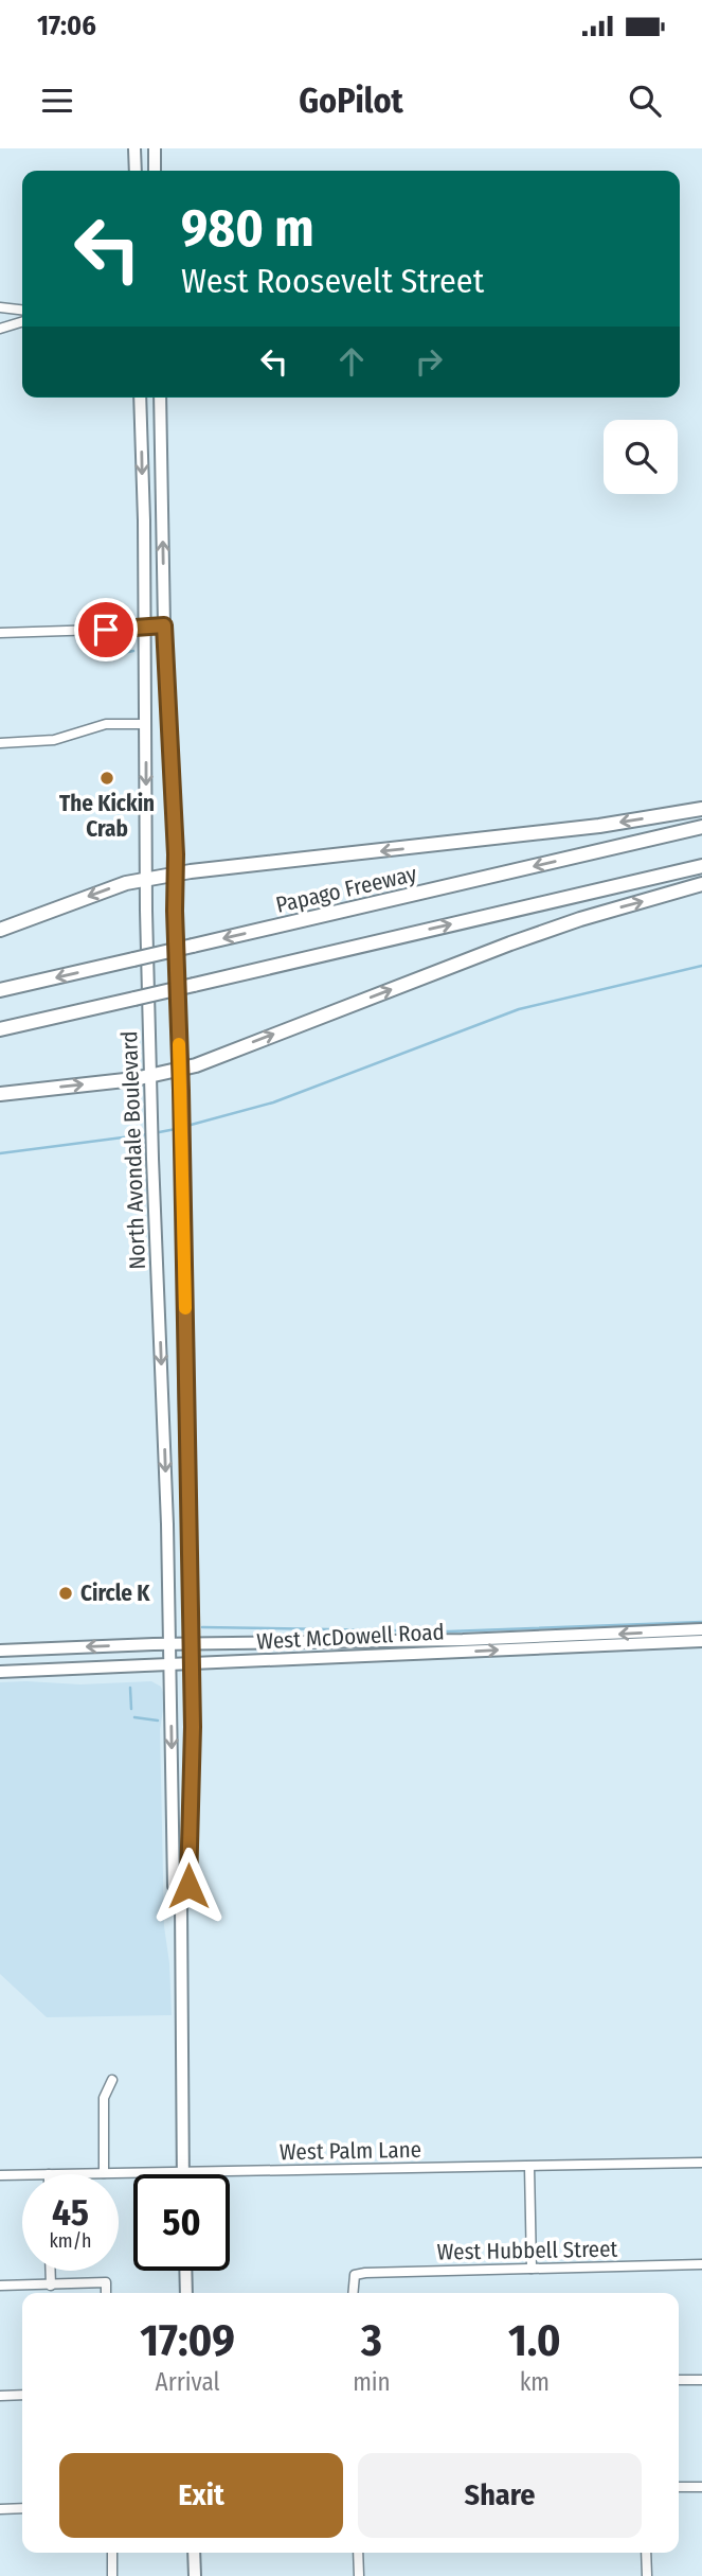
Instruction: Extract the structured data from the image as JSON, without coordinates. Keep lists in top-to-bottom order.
{
  "streets": {
    "highway": ["Papago Freeway"],
    "main road": ["North Avondale Boulevard", "West McDowell Road"],
    "street": ["West Palm Lane", "West Hubbell Street"]
  },
  "crossings": [
    ["North Avondale Boulevard", "West McDowell Road"],
    ["North Avondale Boulevard", "West Palm Lane"]
  ],
  "places": ["The Kickin Crab", "Circle K"],
  "page": {
    "status": "17:06",
    "header": "GoPilot",
    "turn": ["980 m", "West Roosevelt Street"],
    "speed": "45 km/h",
    "limit": "50",
    "eta": [
      "17:09",
      "Arrival",
      "3",
      "min",
      "1.0",
      "km"
    ],
    "buttons": ["Exit", "Share"]
  }
}
